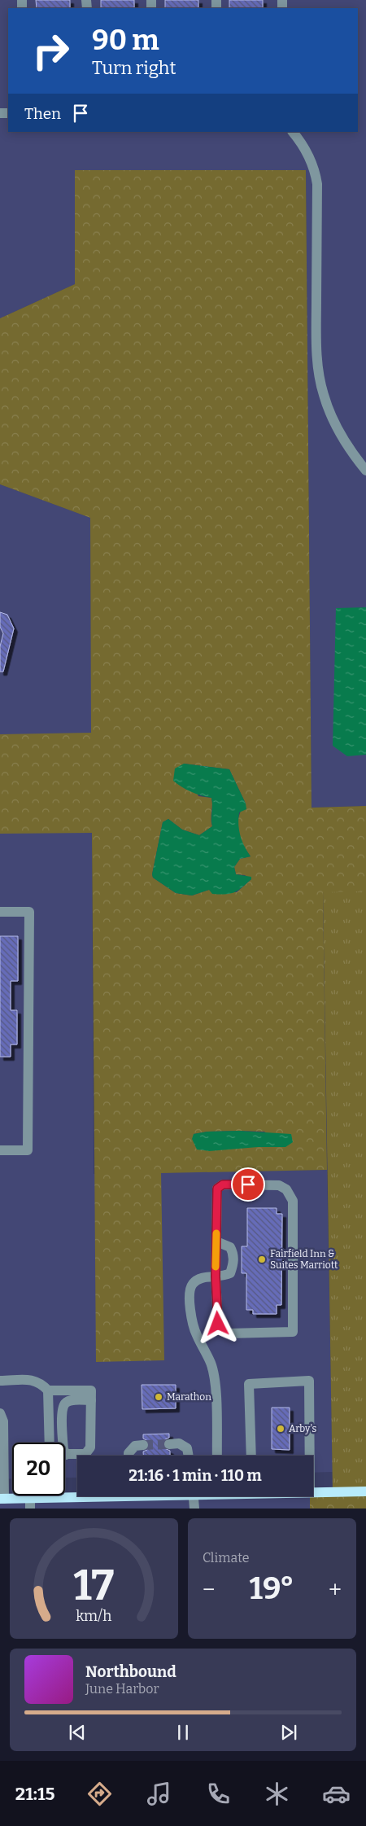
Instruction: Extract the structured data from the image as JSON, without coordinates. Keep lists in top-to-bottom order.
{
  "places": ["Fairfield Inn & Suites Marriott", "Marathon", "Arby's"],
  "page": {
    "turn": ["90 m", "Turn right"],
    "then": "Then",
    "limit": "20",
    "trip": "21:16 · 1 min · 110 m",
    "tile": "Climate",
    "heat": ["−", "19°", "+"],
    "song": ["Northbound", "June Harbor"],
    "tabs": "21:15",
    "gauge": ["17", "km/h"]
  }
}
